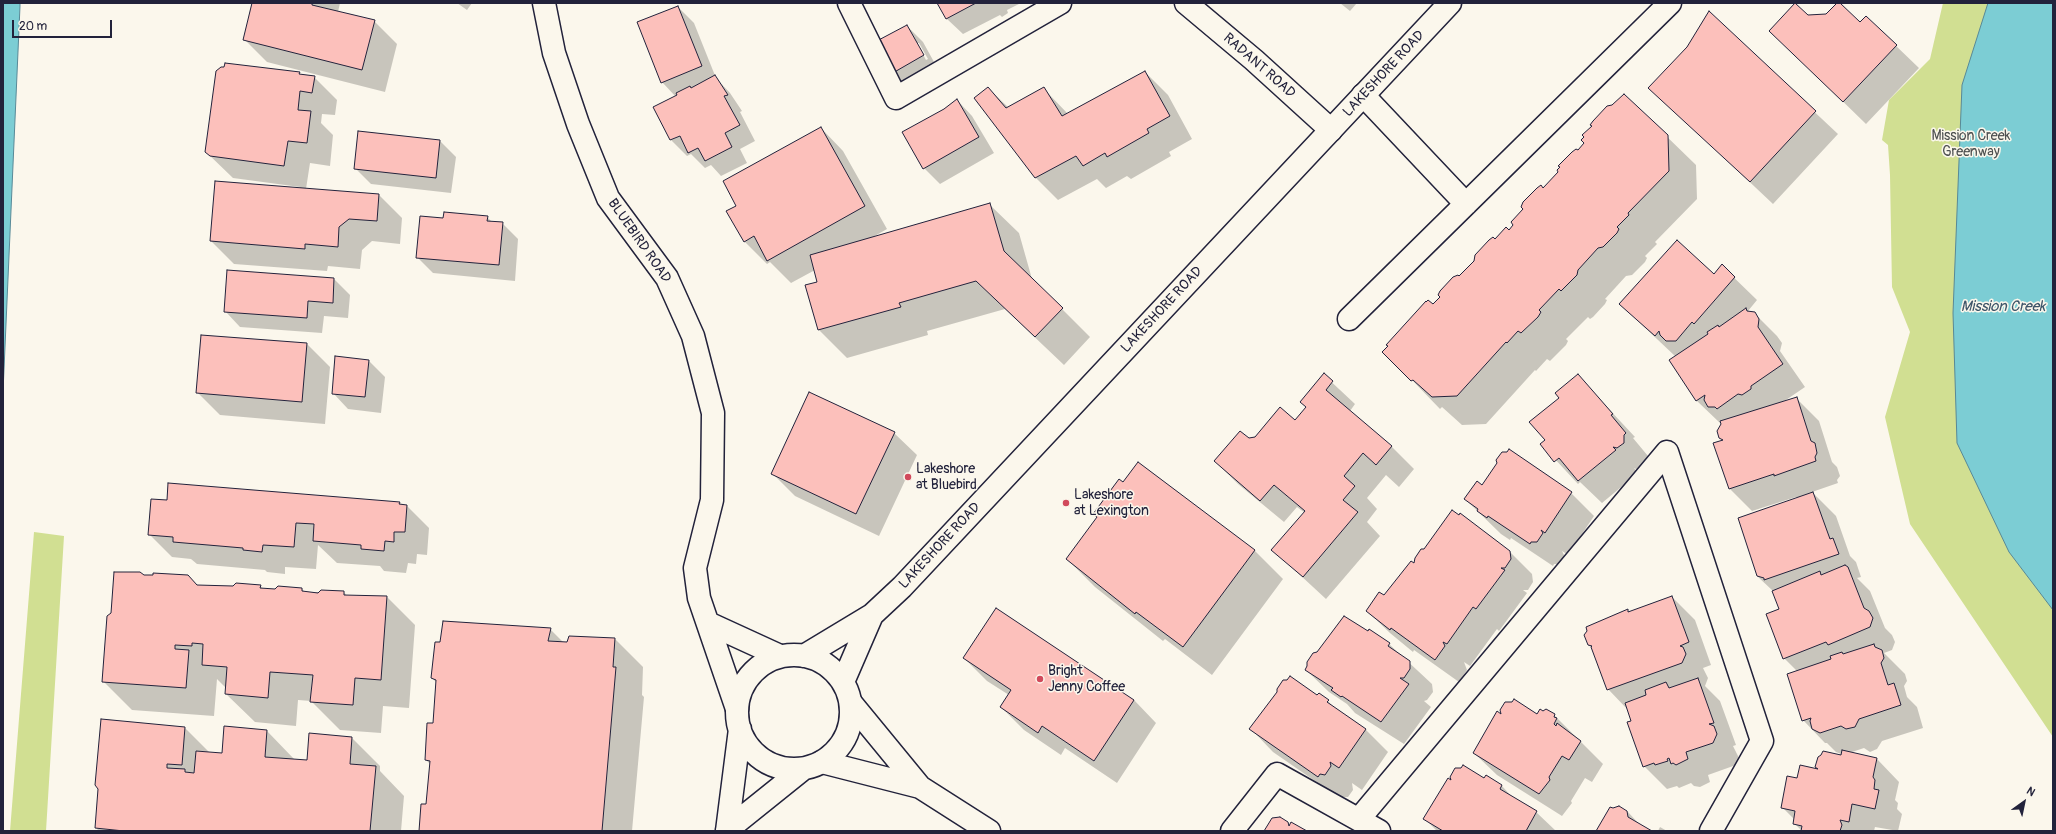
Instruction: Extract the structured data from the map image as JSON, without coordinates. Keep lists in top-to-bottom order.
{
  "streets": {
    "main road": ["RADANT ROAD", "LAKESHORE ROAD", "BLUEBIRD ROAD"]
  },
  "crossings": [
    ["RADANT ROAD", "LAKESHORE ROAD"],
    ["LAKESHORE ROAD", "BLUEBIRD ROAD"]
  ],
  "water": ["Mission Creek"],
  "parks": ["Mission Creek Greenway"],
  "places": ["Lakeshore at Bluebird", "Lakeshore at Lexington", "Bright Jenny Coffee"],
  "scale_bar": "20 m",
  "north": "top right"
}
